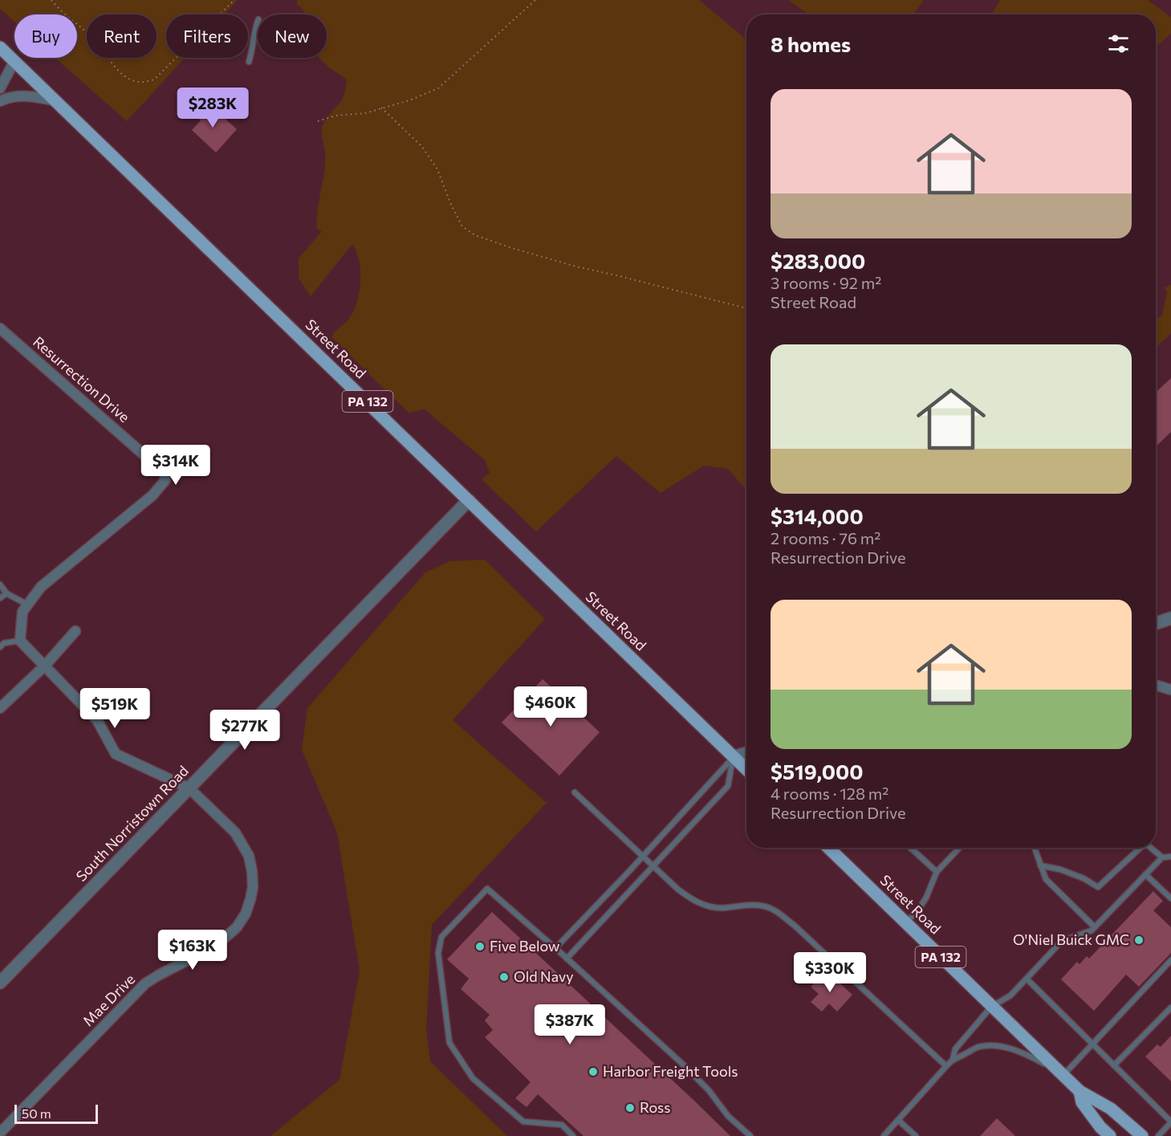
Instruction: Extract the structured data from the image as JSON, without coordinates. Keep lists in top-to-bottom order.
{
  "streets": {
    "main road": ["Street Road", "PA 132"],
    "street": ["Resurrection Drive", "South Norristown Road", "Mae Drive"]
  },
  "crossings": [
    ["Street Road", "South Norristown Road"],
    ["South Norristown Road", "Mae Drive"]
  ],
  "places": [
    "O'Niel Buick GMC",
    "Five Below",
    "Old Navy",
    "Harbor Freight Tools",
    "Ross"
  ],
  "scale_bar": "50 m",
  "page": {
    "chip": [
      "Buy",
      "Rent",
      "Filters",
      "New"
    ],
    "heading": "8 homes",
    "list": [
      {
        "name": "$283,000",
        "note": "3 rooms · 92 m² · Street Road"
      },
      {
        "name": "$314,000",
        "note": "2 rooms · 76 m² · Resurrection Drive"
      },
      {
        "name": "$519,000",
        "note": "4 rooms · 128 m² · Resurrection Drive"
      }
    ],
    "price": [
      "$283K",
      "$314K",
      "$460K",
      "$519K",
      "$277K",
      "$163K",
      "$330K",
      "$387K"
    ],
    "scale": "50 m"
  }
}
